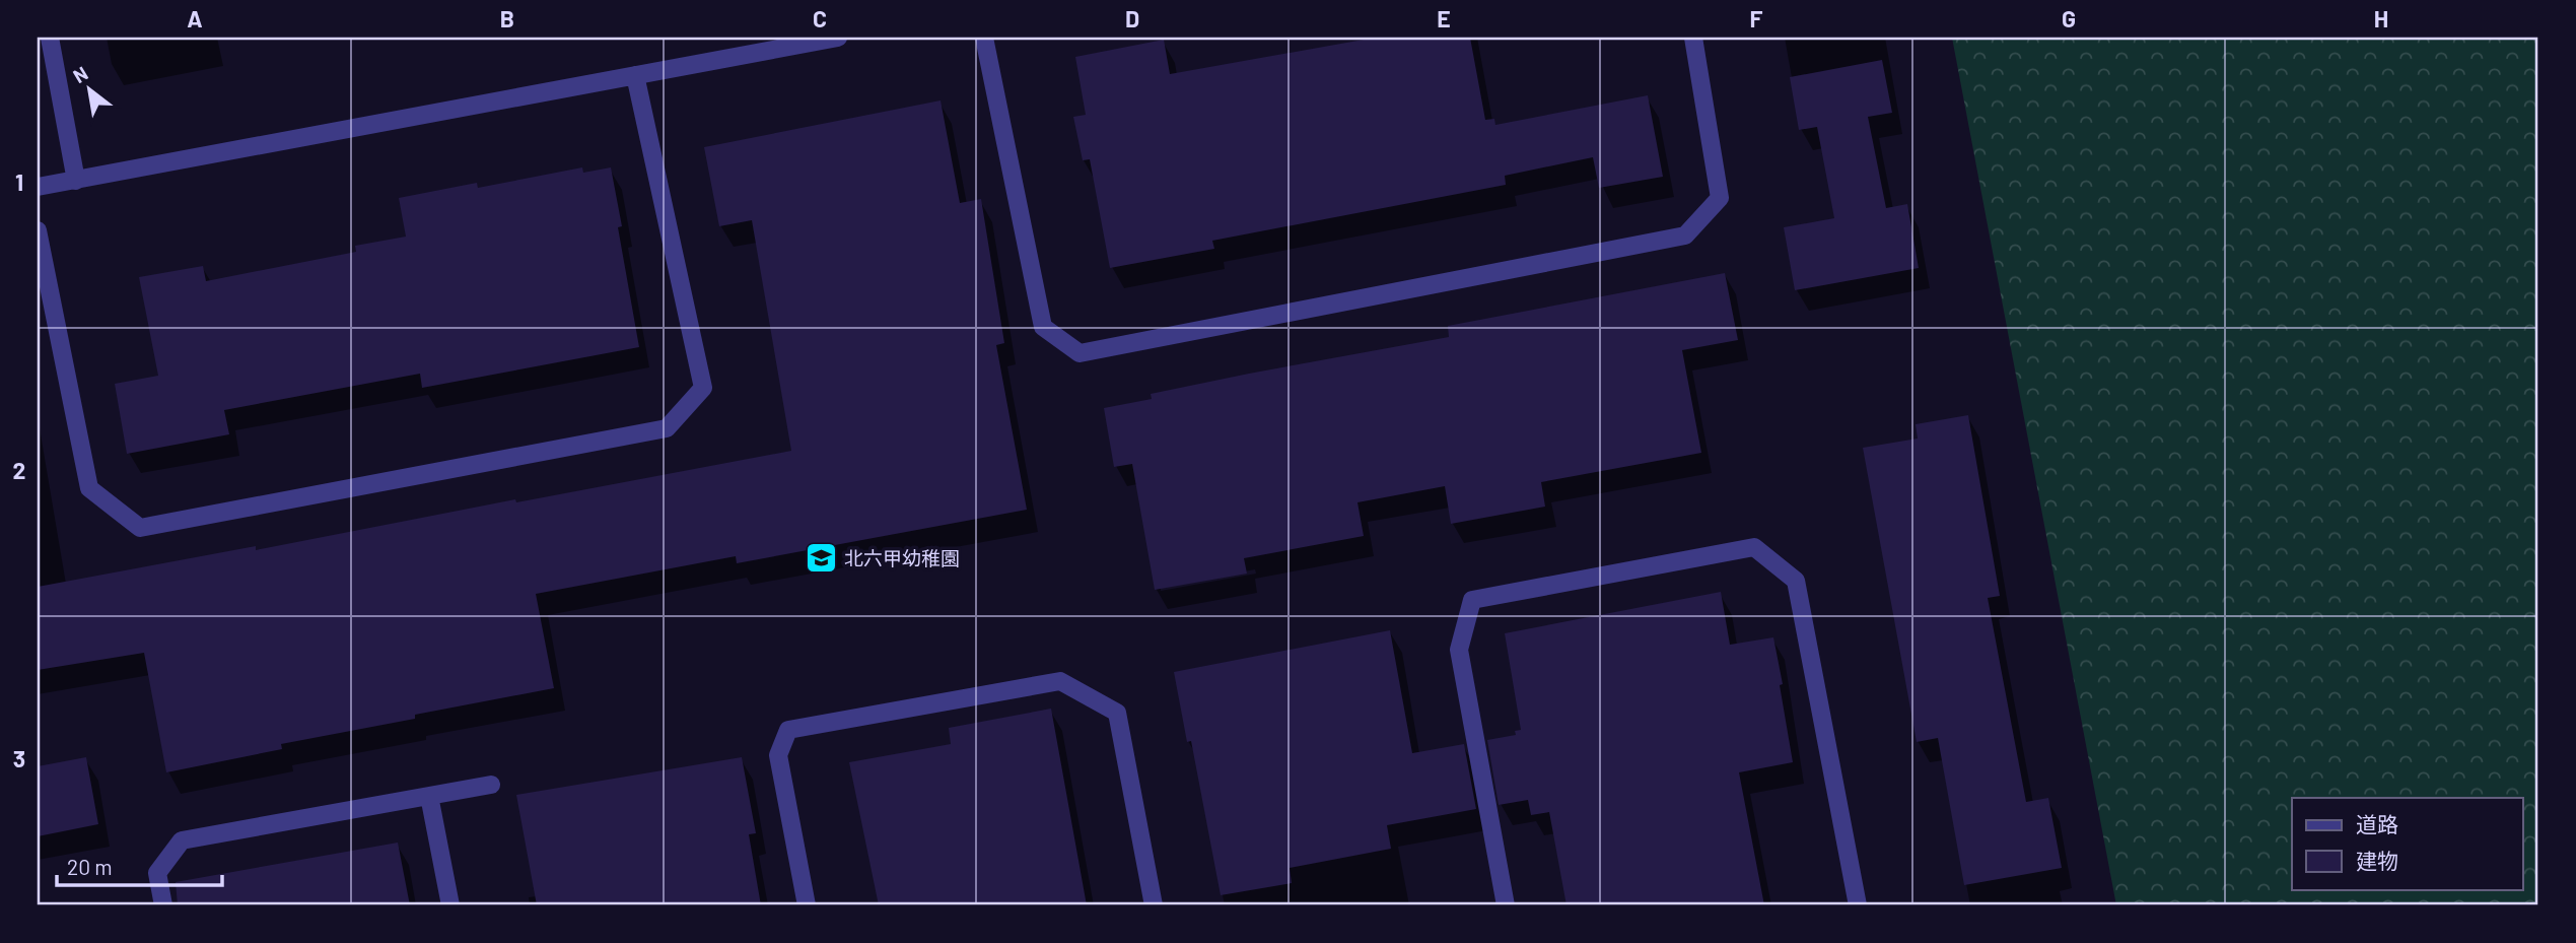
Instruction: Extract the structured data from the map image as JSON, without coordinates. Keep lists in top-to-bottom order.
{
  "places": {
    "school or university": ["北六甲幼稚園"]
  },
  "legend": ["道路", "建物"],
  "scale_bar": "20 m",
  "north": "top left",
  "grid": {
    "columns": [
      "A",
      "B",
      "C",
      "D",
      "E",
      "F",
      "G",
      "H"
    ],
    "rows": ["1", "2", "3"]
  }
}
